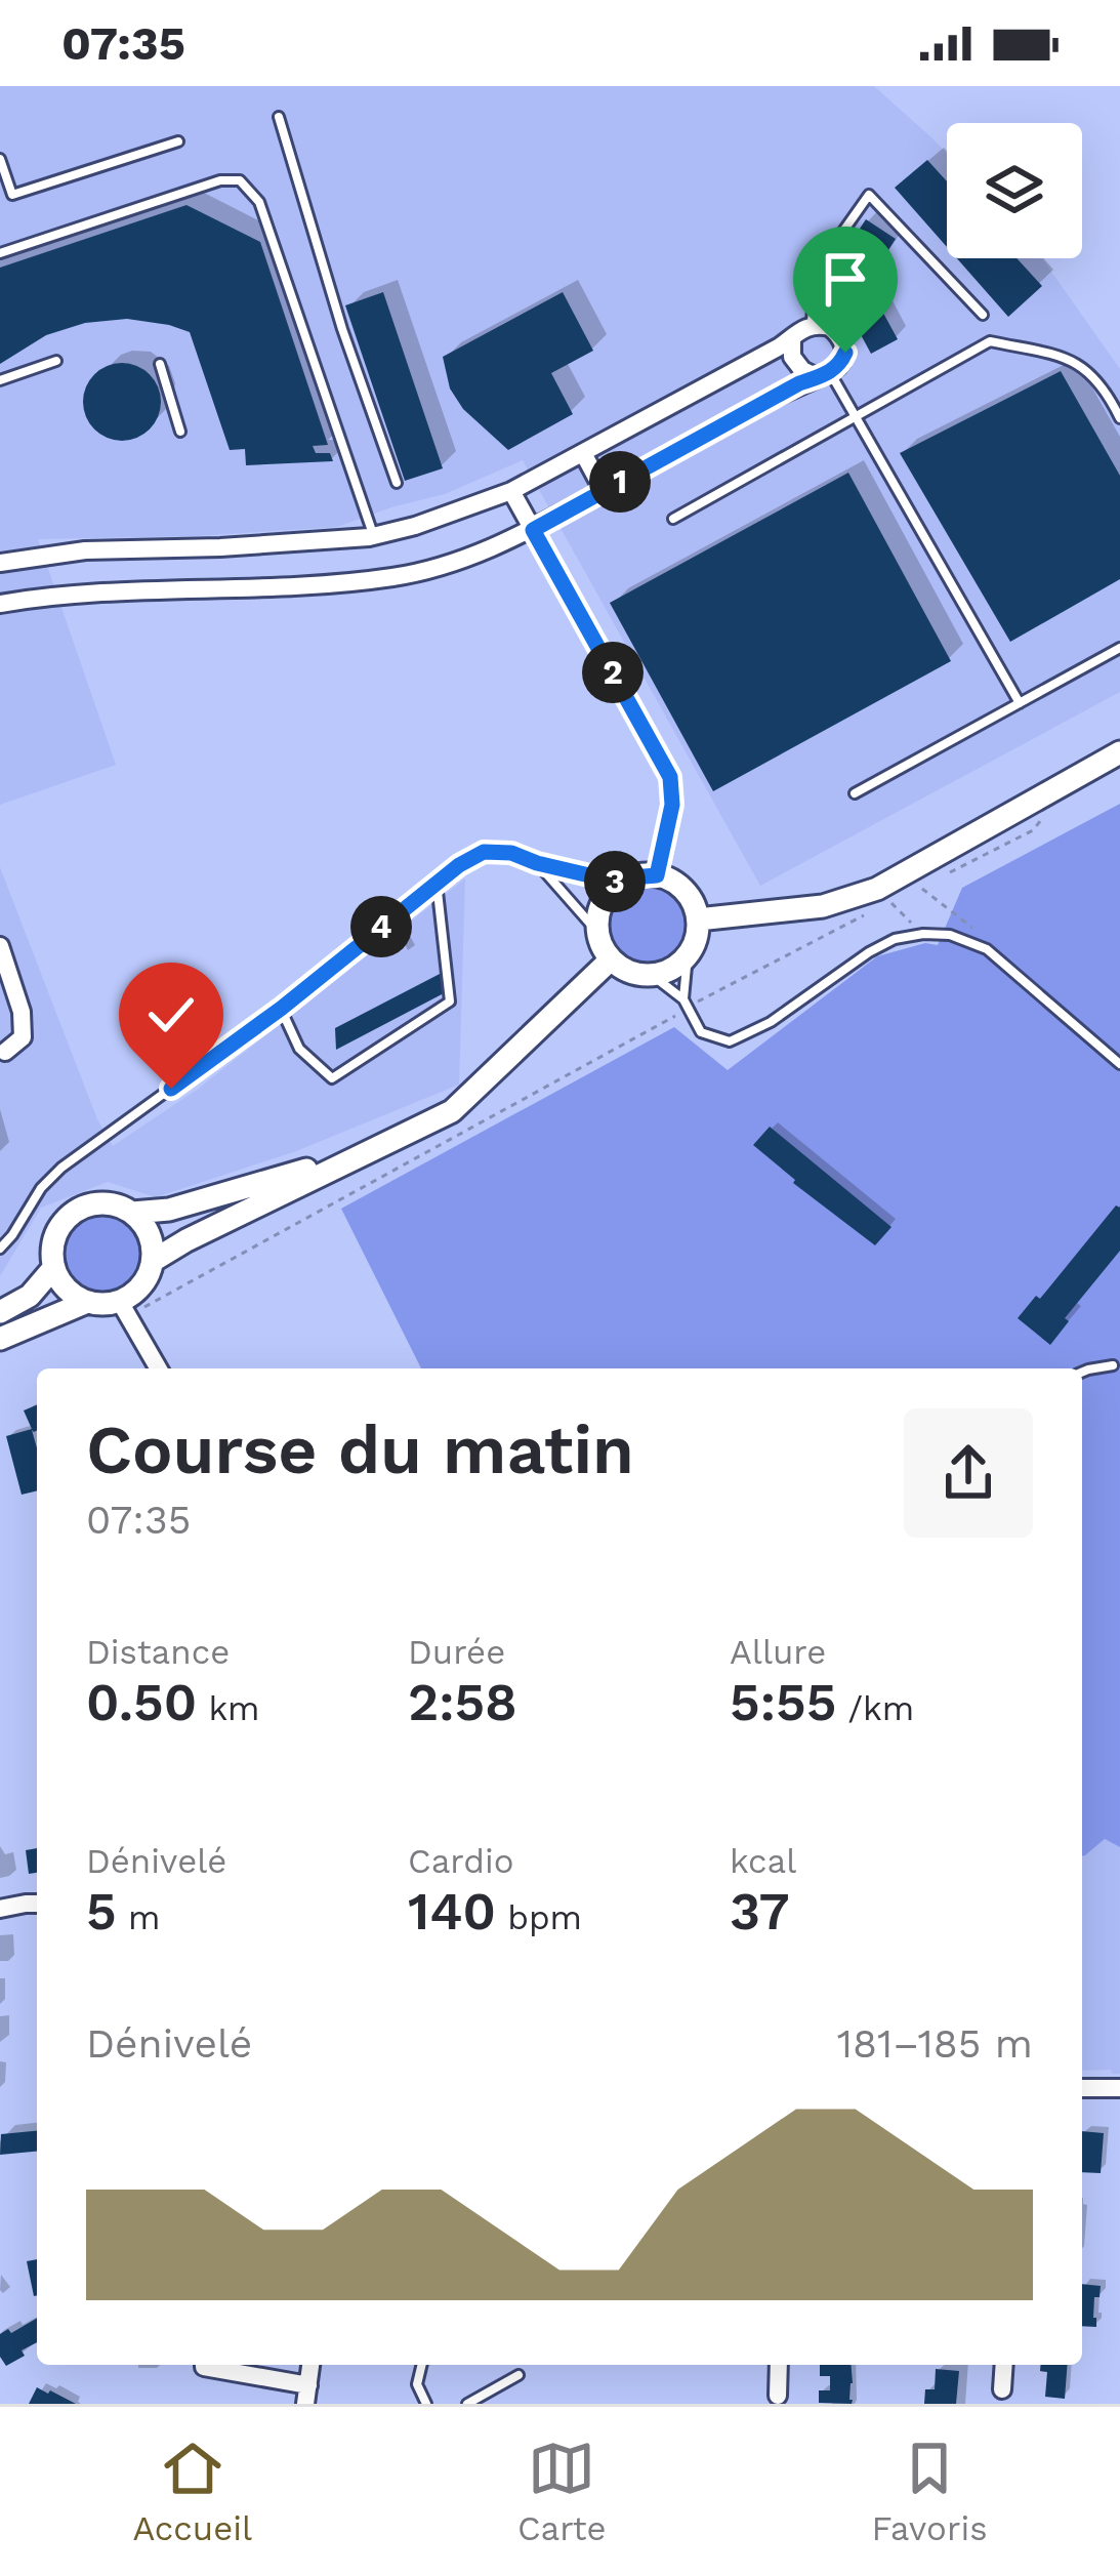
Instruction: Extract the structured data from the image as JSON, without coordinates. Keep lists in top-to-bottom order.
{
  "page": {
    "status": "07:35",
    "pins": [
      "1",
      "2",
      "3",
      "4"
    ],
    "heading": ["Course du matin", "07:35"],
    "stats": [
      ["Distance", "0.50 km"],
      ["Durée", "2:58"],
      ["Allure", "5:55 /km"],
      ["Dénivelé", "5 m"],
      ["Cardio", "140 bpm"],
      ["kcal", "37"]
    ],
    "chart": ["Dénivelé", "181–185 m"],
    "tabs": ["Accueil", "Carte", "Favoris"]
  }
}
